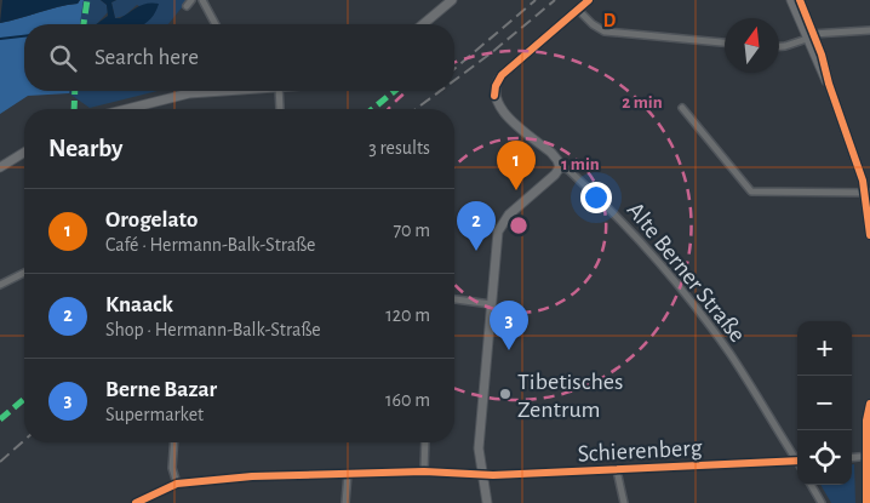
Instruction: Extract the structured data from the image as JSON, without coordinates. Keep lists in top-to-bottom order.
{
  "streets": {
    "main road": ["Alte Berner Straße"],
    "street": ["Schierenberg"]
  },
  "places": ["Tibetisches Zentrum"],
  "north": "top",
  "page": {
    "search": "Search here",
    "heading": ["Nearby", "3 results"],
    "pins": ["1", "2", "3"],
    "list": [
      {
        "mark": "1",
        "name": "Orogelato",
        "note": "Café · Hermann-Balk-Straße",
        "value": "70 m"
      },
      {
        "mark": "2",
        "name": "Knaack",
        "note": "Shop · Hermann-Balk-Straße",
        "value": "120 m"
      },
      {
        "mark": "3",
        "name": "Berne Bazar",
        "note": "Supermarket",
        "value": "160 m"
      }
    ],
    "map_buttons": ["+", "−"]
  },
  "grid": {
    "columns": ["D"]
  },
  "rings": ["2 min", "1 min"]
}
